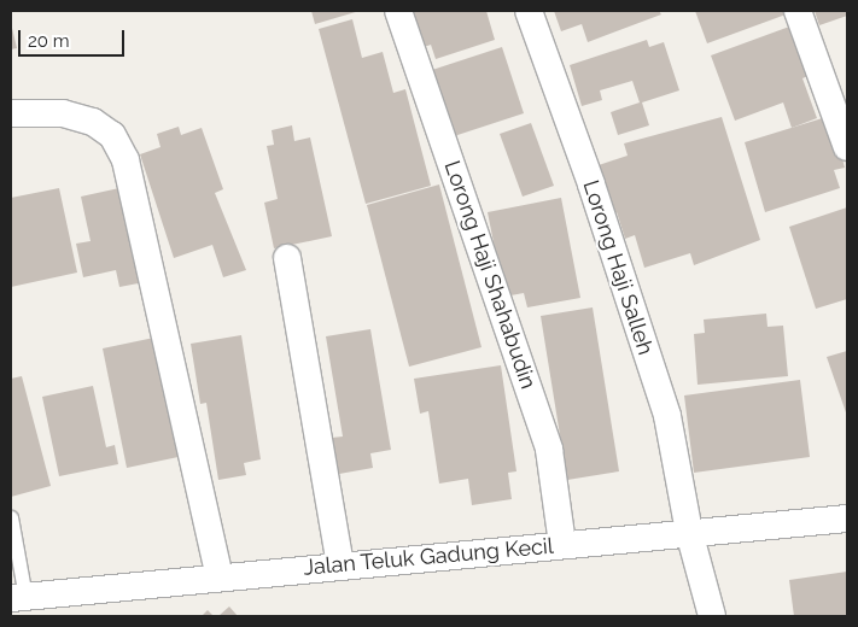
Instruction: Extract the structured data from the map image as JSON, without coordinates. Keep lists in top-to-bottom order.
{
  "streets": {
    "street": ["Lorong Haji Salleh", "Lorong Haji Shahabudin", "Jalan Teluk Gadung Kecil"]
  },
  "crossings": [
    ["Lorong Haji Salleh", "Jalan Teluk Gadung Kecil"],
    ["Lorong Haji Shahabudin", "Jalan Teluk Gadung Kecil"]
  ],
  "scale_bar": "20 m"
}
